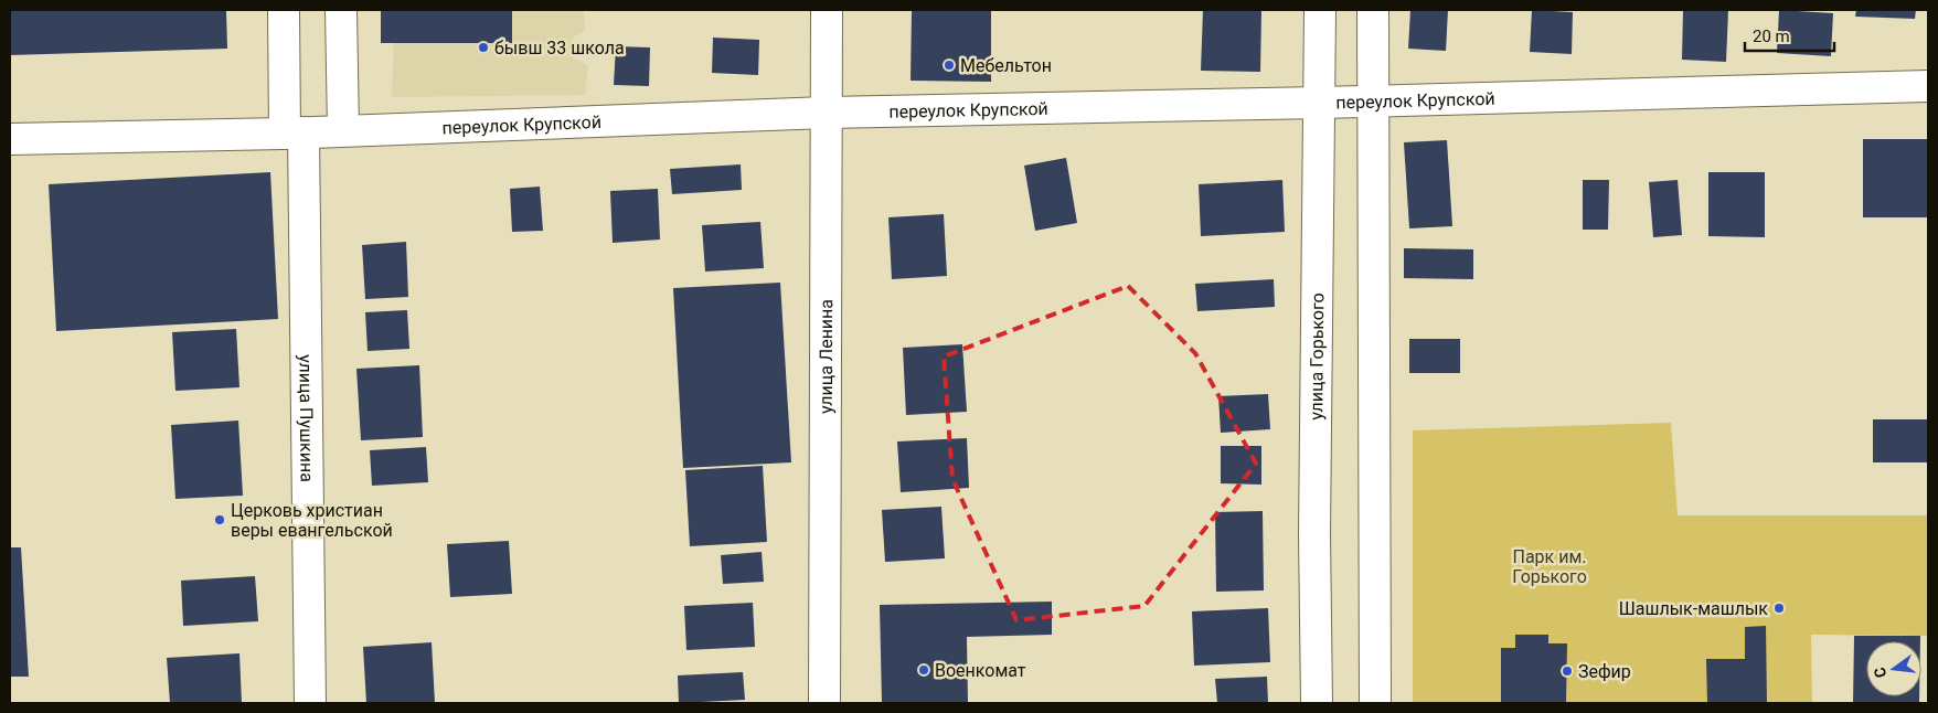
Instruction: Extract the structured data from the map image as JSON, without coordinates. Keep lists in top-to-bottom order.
{
  "streets": {
    "street": [
      "переулок Крупской",
      "улица Ленина",
      "улица Горького",
      "улица Пушкина"
    ]
  },
  "crossings": [
    ["переулок Крупской", "улица Ленина"],
    ["переулок Крупской", "улица Горького"],
    ["переулок Крупской", "улица Пушкина"]
  ],
  "parks": ["Парк им. Горького"],
  "places": [
    "бывш 33 школа",
    "Мебельтон",
    "Церковь христиан веры евангельской",
    "Шашлык-машлык",
    "Военкомат",
    "Зефир"
  ],
  "scale_bar": "20 m",
  "north": "left"
}
